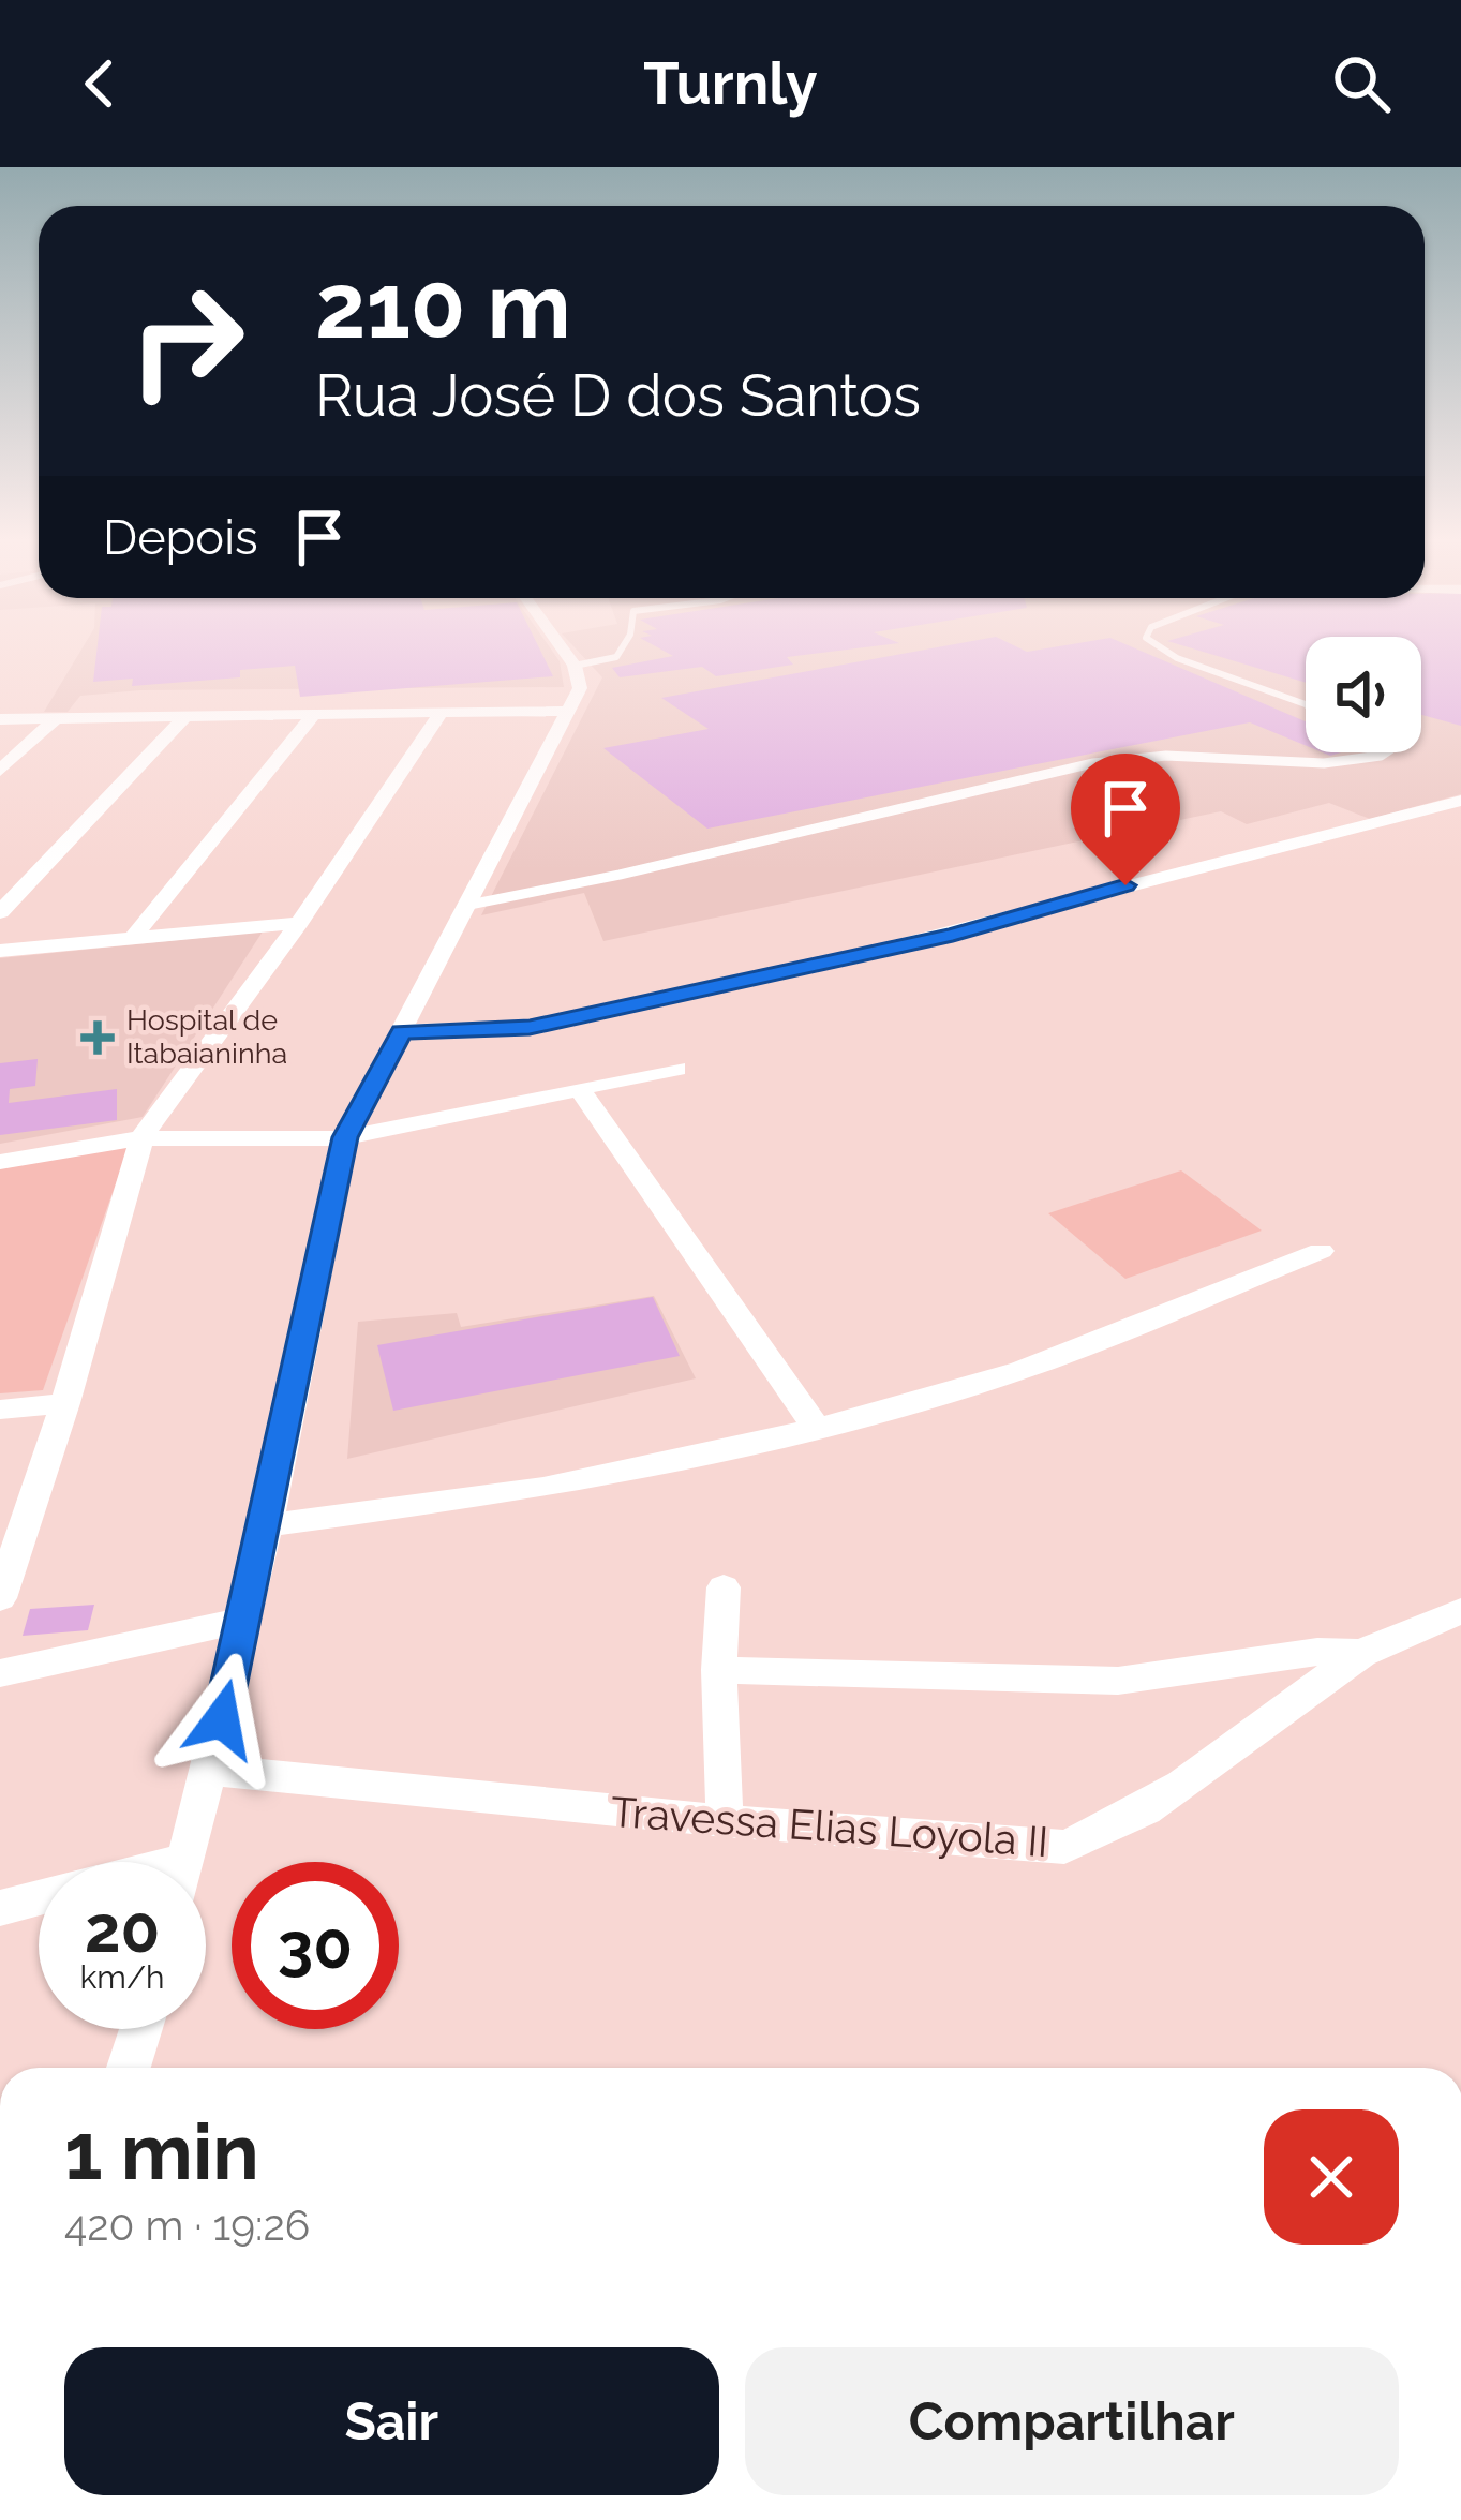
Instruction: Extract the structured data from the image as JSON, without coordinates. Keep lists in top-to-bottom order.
{
  "streets": {
    "street": ["Travessa Elias Loyola II"]
  },
  "places": {
    "health": ["Hospital de Itabaianinha"]
  },
  "page": {
    "header": "Turnly",
    "turn": ["210 m", "Rua José D dos Santos"],
    "then": "Depois",
    "speed": "20 km/h",
    "limit": "30",
    "heading": ["1 min", "420 m · 19:26"],
    "buttons": ["Sair", "Compartilhar"]
  }
}
